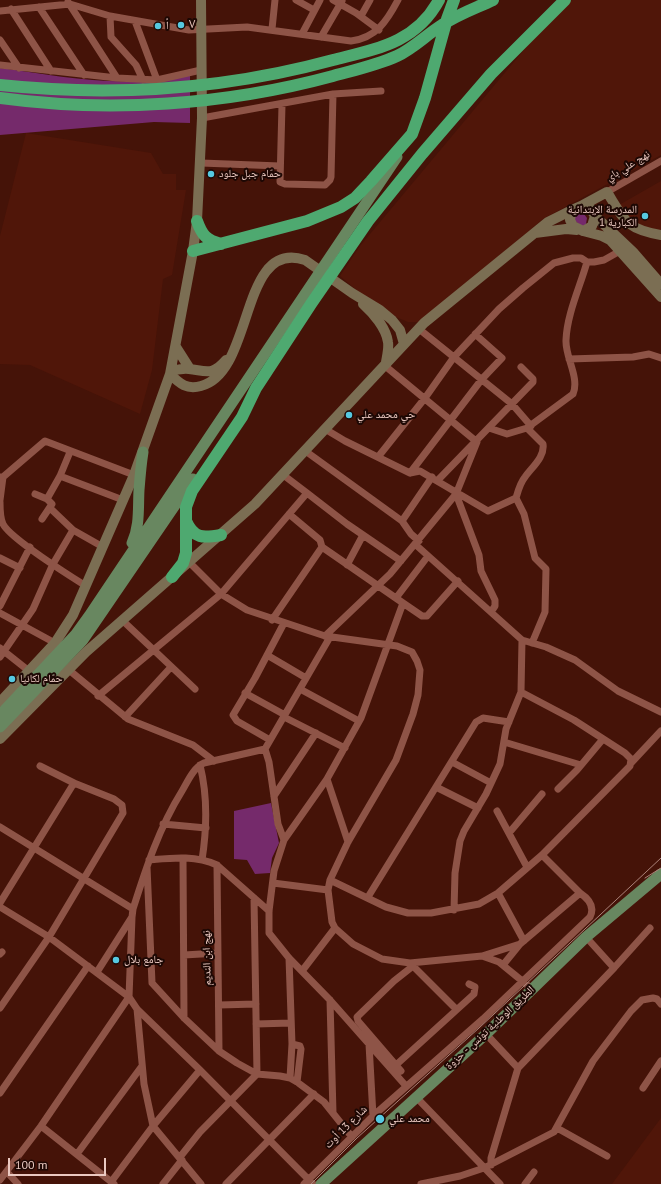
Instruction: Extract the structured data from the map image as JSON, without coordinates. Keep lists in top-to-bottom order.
{
  "streets": {
    "main road": ["نهج علي باي", "الطريق الوطنية تونس - حزوة"],
    "street": ["نهج ابن النديم", "شارع 13 أوت"]
  },
  "places": [
    "V",
    "أ",
    "حمّام جبل جلود",
    "المدرسة الإبتدائية الكبارية 1",
    "حي محمد علي",
    "حمّام لكانيا",
    "جامع بلال",
    "محمد علي"
  ],
  "scale_bar": "100 m"
}
